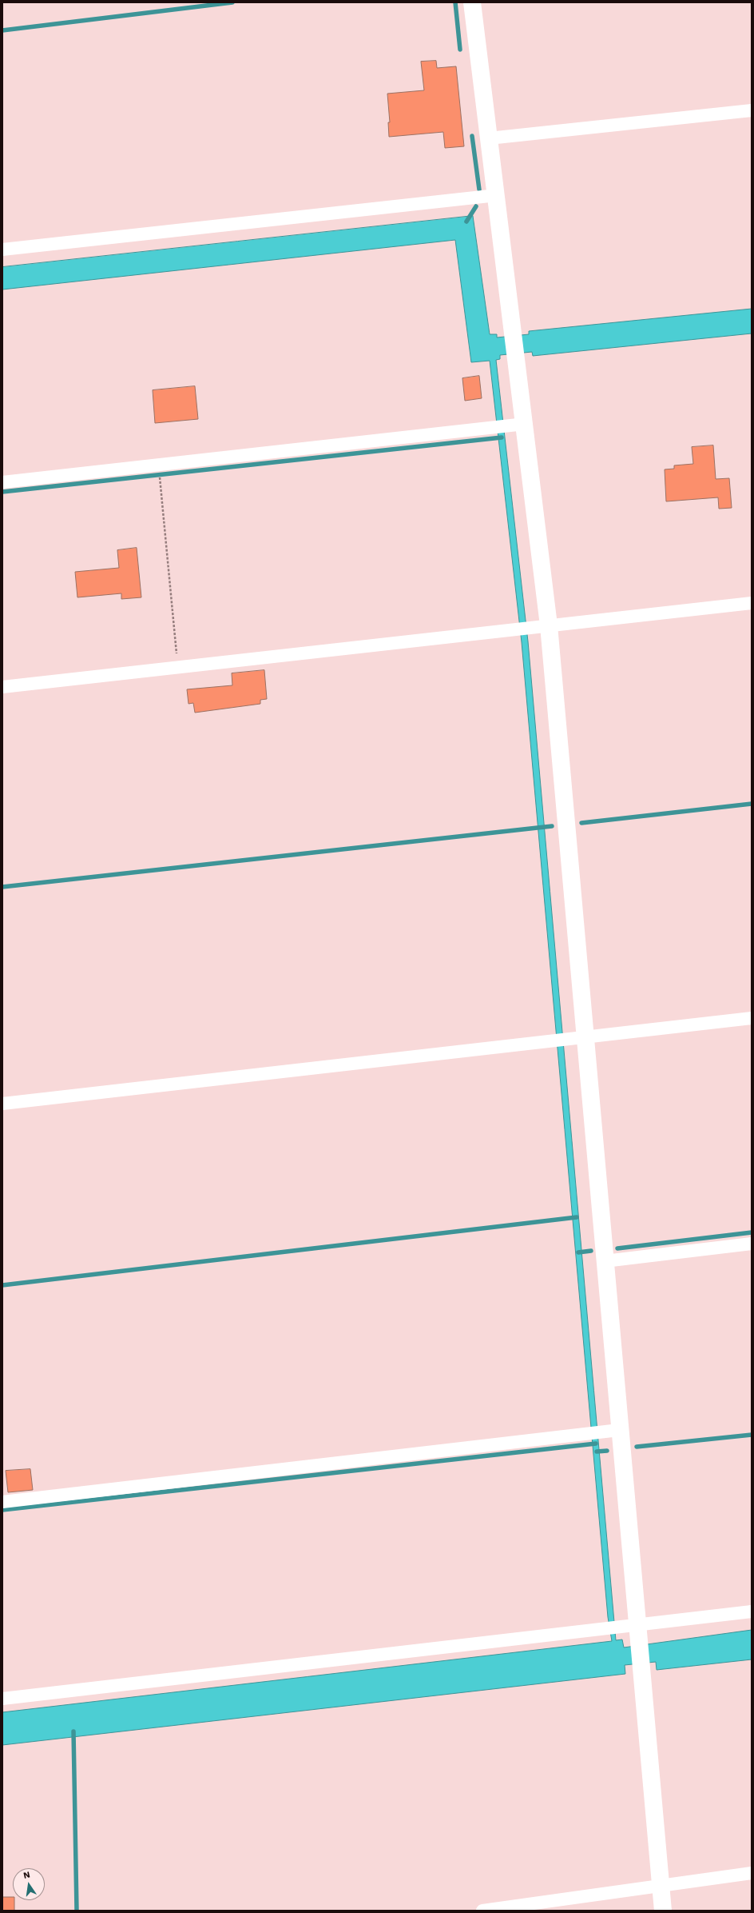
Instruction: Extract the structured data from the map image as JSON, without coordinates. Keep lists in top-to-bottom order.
{
  "north": "top"
}
